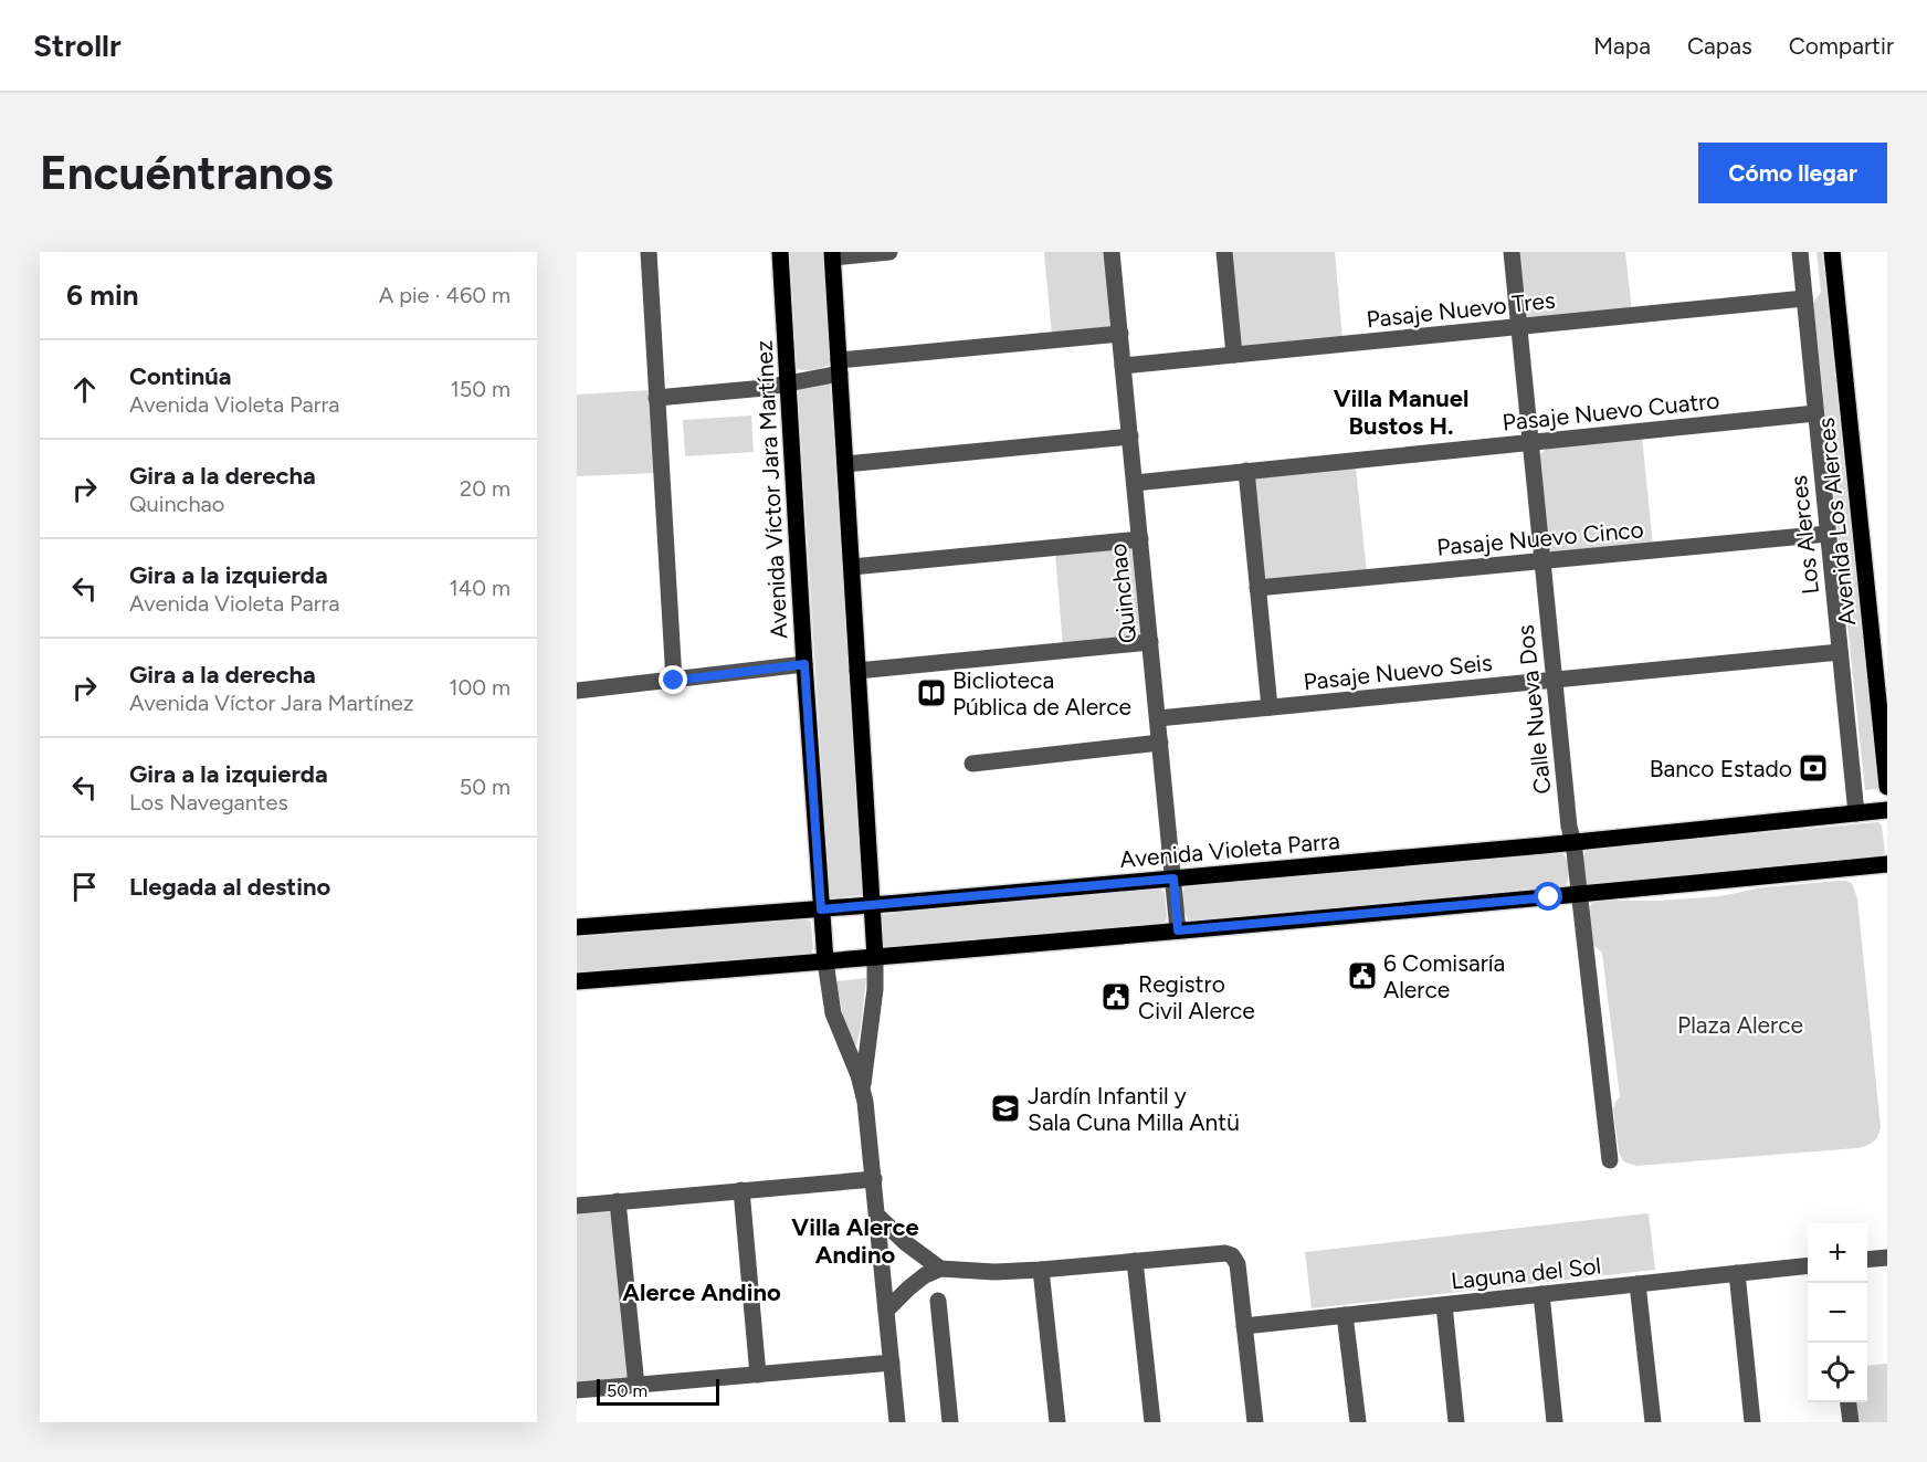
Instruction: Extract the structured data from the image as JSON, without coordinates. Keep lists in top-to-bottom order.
{
  "streets": {
    "main road": ["Avenida Víctor Jara Martínez", "Avenida Los Alerces", "Avenida Violeta Parra"],
    "street": [
      "Pasaje Nuevo Tres",
      "Pasaje Nuevo Cuatro",
      "Los Alerces",
      "Pasaje Nuevo Cinco",
      "Quinchao",
      "Pasaje Nuevo Seis",
      "Calle Nueva Dos",
      "Laguna del Sol"
    ]
  },
  "crossings": [
    ["Pasaje Nuevo Tres", "Los Alerces"],
    ["Pasaje Nuevo Tres", "Quinchao"],
    ["Pasaje Nuevo Tres", "Calle Nueva Dos"],
    ["Pasaje Nuevo Cuatro", "Los Alerces"],
    ["Pasaje Nuevo Cuatro", "Quinchao"],
    ["Pasaje Nuevo Cuatro", "Calle Nueva Dos"],
    ["Avenida Víctor Jara Martínez", "Avenida Violeta Parra"],
    ["Los Alerces", "Pasaje Nuevo Cinco"],
    ["Los Alerces", "Pasaje Nuevo Seis"],
    ["Los Alerces", "Avenida Violeta Parra"],
    ["Pasaje Nuevo Cinco", "Calle Nueva Dos"],
    ["Quinchao", "Pasaje Nuevo Seis"],
    ["Quinchao", "Avenida Violeta Parra"],
    ["Pasaje Nuevo Seis", "Calle Nueva Dos"],
    ["Calle Nueva Dos", "Avenida Violeta Parra"]
  ],
  "districts": ["Villa Manuel Bustos H.", "Villa Alerce Andino", "Alerce Andino"],
  "parks": ["Plaza Alerce"],
  "places": {
    "library": ["Biclioteca Pública de Alerce"],
    "bank": ["Banco Estado"],
    "public building": ["6 Comisaría Alerce", "Registro Civil Alerce"],
    "school or university": ["Jardín Infantil y Sala Cuna Milla Antü"]
  },
  "scale_bar": "50 m",
  "page": {
    "header": "Strollr",
    "nav": ["Mapa", "Capas", "Compartir"],
    "buttons": "Cómo llegar",
    "title": "Encuéntranos",
    "heading": ["6 min", "A pie · 460 m"],
    "list": [
      ["Continúa", "Avenida Violeta Parra", "150 m"],
      ["Gira a la derecha", "Quinchao", "20 m"],
      ["Gira a la izquierda", "Avenida Violeta Parra", "140 m"],
      ["Gira a la derecha", "Avenida Víctor Jara Martínez", "100 m"],
      ["Gira a la izquierda", "Los Navegantes", "50 m"],
      "Llegada al destino"
    ],
    "map_buttons": ["+", "−"],
    "scale": "50 m"
  }
}
